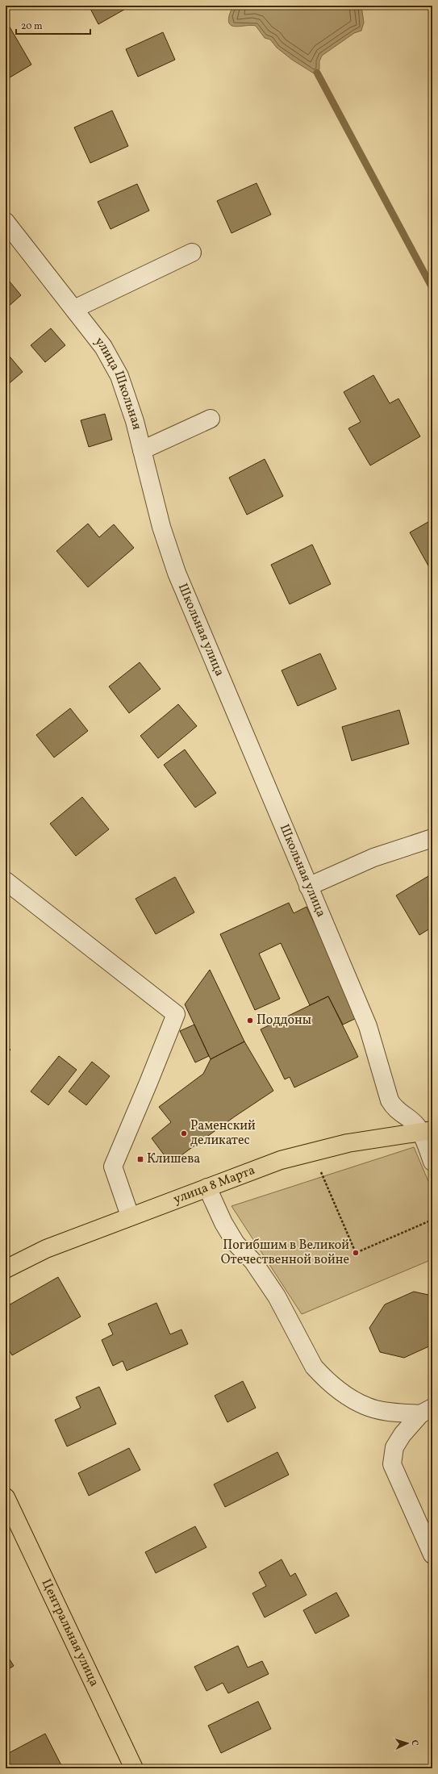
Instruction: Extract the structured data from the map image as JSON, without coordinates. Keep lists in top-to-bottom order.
{
  "streets": {
    "main road": ["улица 8 Марта", "Центральная улица"],
    "street": ["улица Школьная", "Школьная улица"]
  },
  "crossings": [
    ["улица Школьная", "Школьная улица"],
    ["Школьная улица", "улица 8 Марта"]
  ],
  "places": {
    "other": ["Поддоны", "Раменский деликатес", "Погибшим в Великой Отечественной войне"],
    "transit": ["Клишева"]
  },
  "scale_bar": "20 m",
  "north": "right"
}
